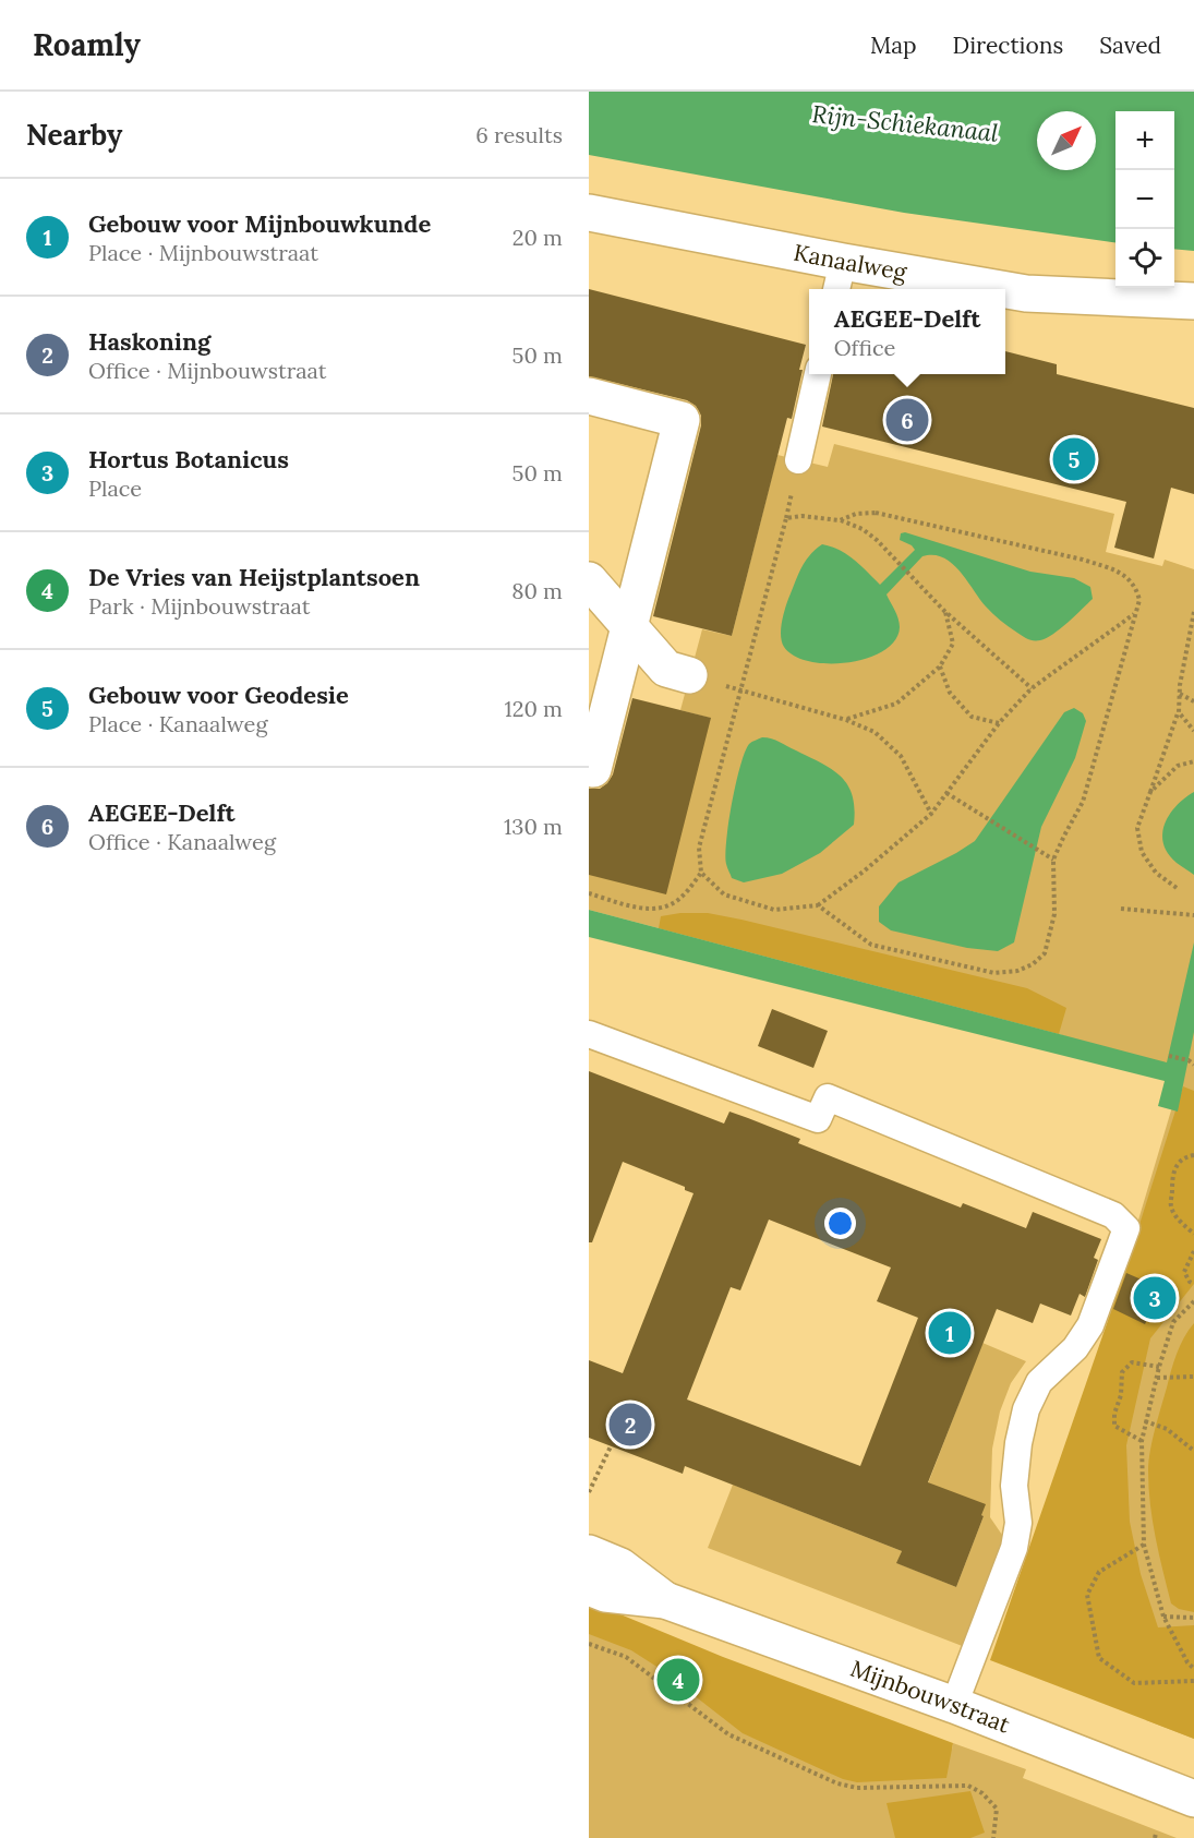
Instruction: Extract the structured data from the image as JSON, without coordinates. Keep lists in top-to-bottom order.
{
  "streets": {
    "street": ["Kanaalweg", "Mijnbouwstraat"]
  },
  "water": ["Rijn-Schiekanaal"],
  "north": "top right",
  "page": {
    "header": "Roamly",
    "nav": ["Map", "Directions", "Saved"],
    "heading": ["Nearby", "6 results"],
    "map_buttons": ["+", "−"],
    "list": [
      {
        "mark": "1",
        "name": "Gebouw voor Mijnbouwkunde",
        "note": "Place · Mijnbouwstraat",
        "value": "20 m"
      },
      {
        "mark": "2",
        "name": "Haskoning",
        "note": "Office · Mijnbouwstraat",
        "value": "50 m"
      },
      {
        "mark": "3",
        "name": "Hortus Botanicus",
        "note": "Place",
        "value": "50 m"
      },
      {
        "mark": "4",
        "name": "De Vries van Heijstplantsoen",
        "note": "Park · Mijnbouwstraat",
        "value": "80 m"
      },
      {
        "mark": "5",
        "name": "Gebouw voor Geodesie",
        "note": "Place · Kanaalweg",
        "value": "120 m"
      },
      {
        "mark": "6",
        "name": "AEGEE-Delft",
        "note": "Office · Kanaalweg",
        "value": "130 m"
      }
    ],
    "popup": ["AEGEE-Delft", "Office"],
    "pins": [
      "6",
      "5",
      "3",
      "1",
      "2",
      "4"
    ]
  }
}
